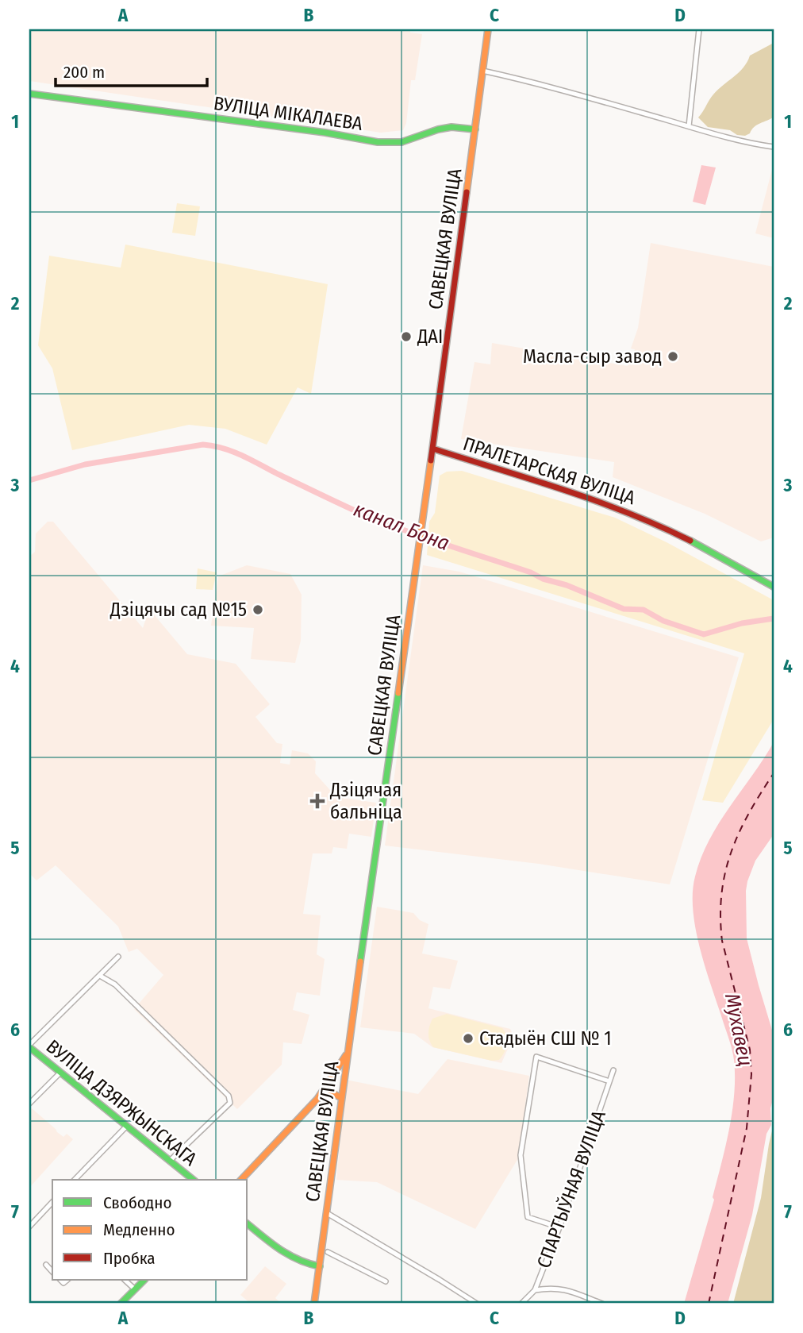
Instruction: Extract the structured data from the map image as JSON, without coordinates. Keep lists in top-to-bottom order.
{
  "streets": {
    "main road": [
      "ВУЛІЦА МІКАЛАЕВА",
      "САВЕЦКАЯ ВУЛІЦА",
      "ПРАЛЕТАРСКАЯ ВУЛІЦА",
      "ВУЛІЦА ДЗЯРЖЫНСКАГА"
    ],
    "street": ["СПАРТЫЎНАЯ ВУЛІЦА"]
  },
  "crossings": [
    ["ВУЛІЦА МІКАЛАЕВА", "САВЕЦКАЯ ВУЛІЦА"],
    ["САВЕЦКАЯ ВУЛІЦА", "ПРАЛЕТАРСКАЯ ВУЛІЦА"]
  ],
  "water": ["канал Бона", "Мухавец"],
  "places": {
    "other": [
      "ДАІ",
      "Масла-сыр завод",
      "Дзіцячы сад №15",
      "Стадыён СШ № 1"
    ],
    "health": ["Дзіцячая бальніца"]
  },
  "legend": ["Свободно", "Медленно", "Пробка"],
  "scale_bar": "200 m",
  "grid": {
    "columns": [
      "A",
      "B",
      "C",
      "D"
    ],
    "rows": [
      "1",
      "2",
      "3",
      "4",
      "5",
      "6",
      "7"
    ]
  }
}
